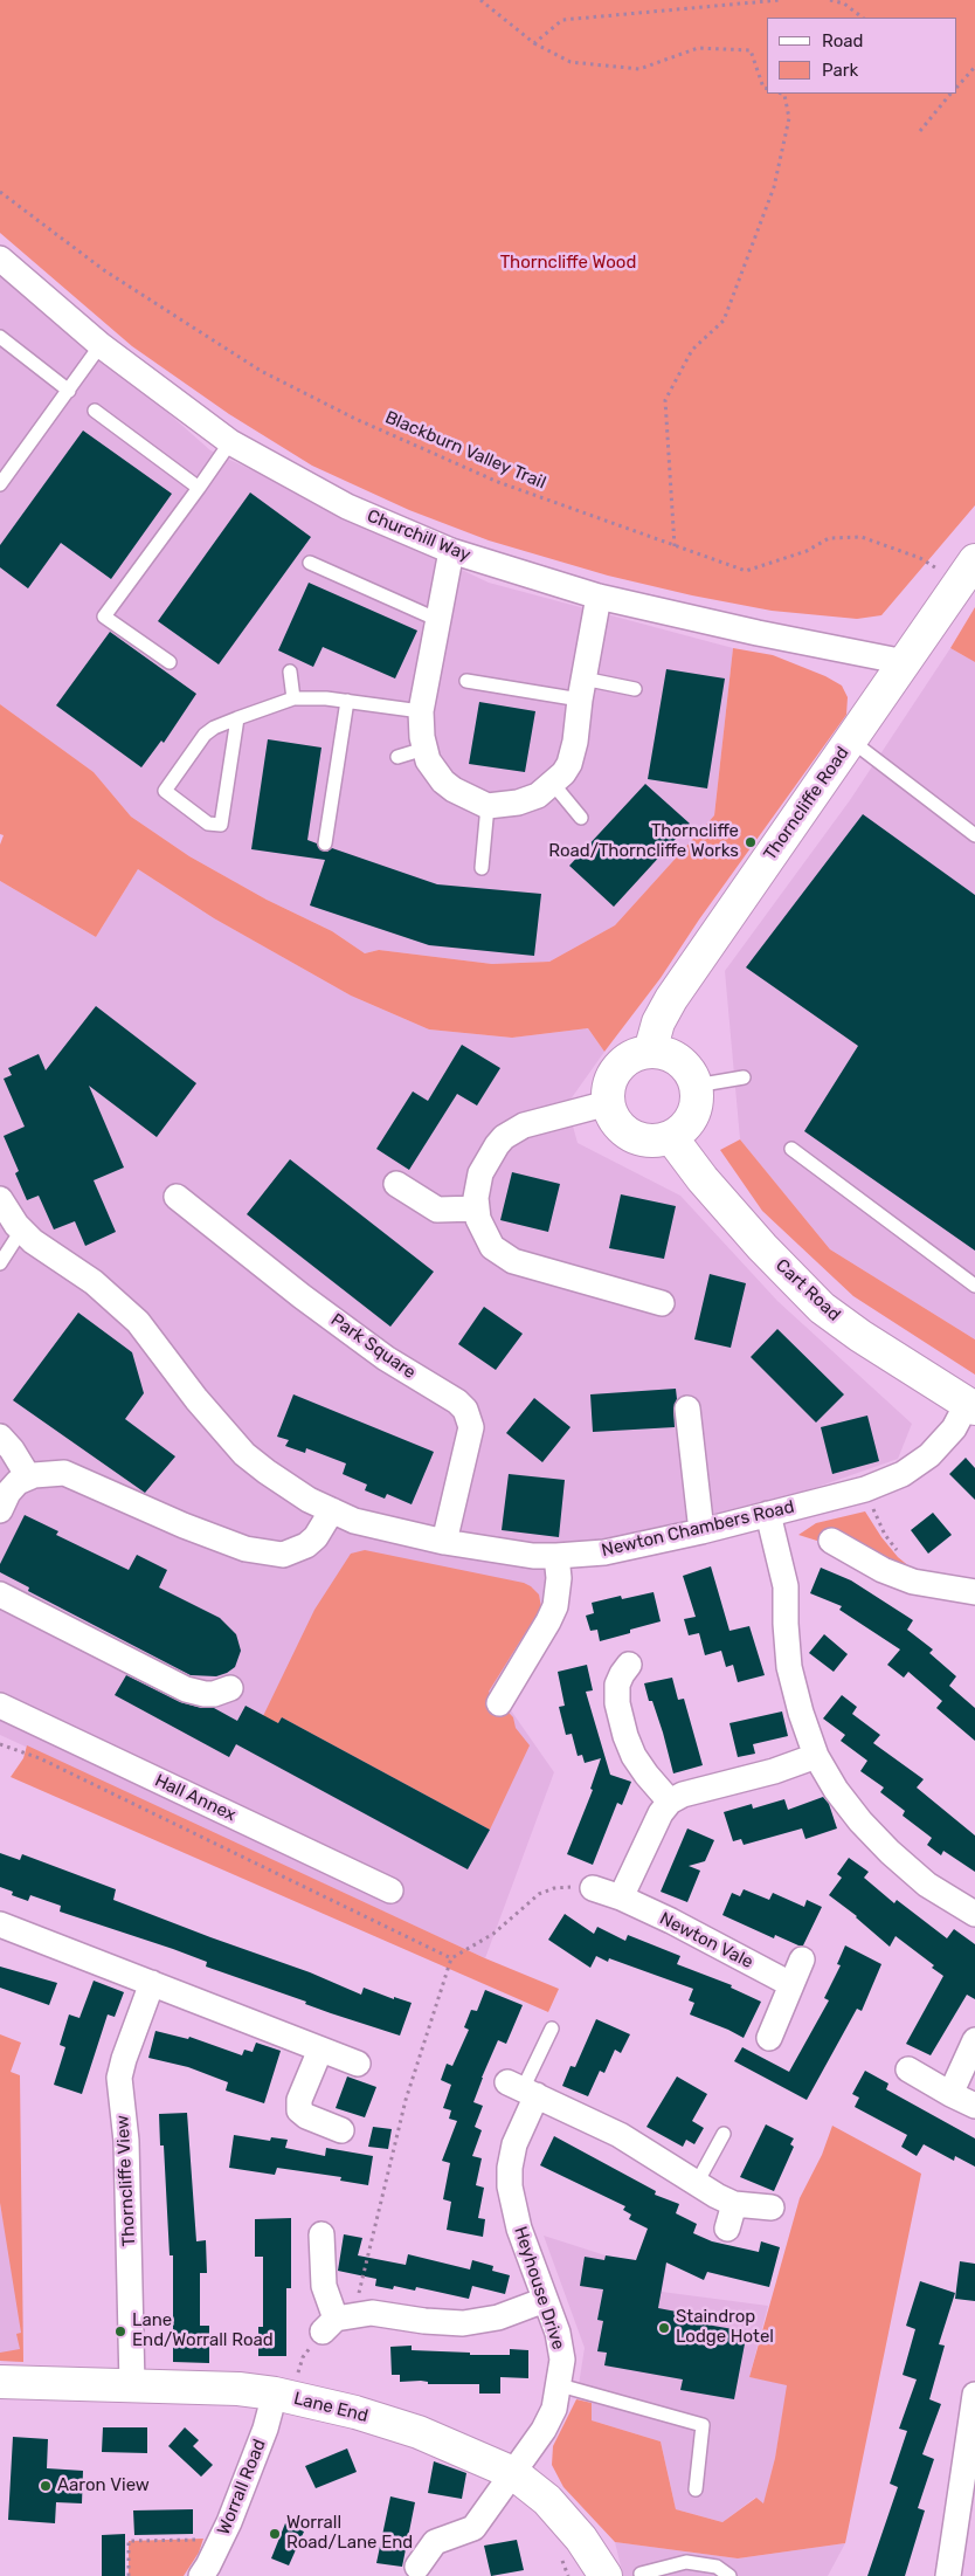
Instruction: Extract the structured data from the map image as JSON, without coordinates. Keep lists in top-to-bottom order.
{
  "streets": {
    "street": [
      "Churchill Way",
      "Thorncliffe Road",
      "Cart Road",
      "Park Square",
      "Newton Chambers Road",
      "Hall Annex",
      "Newton Vale",
      "Thorncliffe View",
      "Heyhouse Drive",
      "Lane End",
      "Worrall Road"
    ],
    "path": ["Blackburn Valley Trail"]
  },
  "crossings": [
    ["Blackburn Valley Trail", "Thorncliffe Road"],
    ["Churchill Way", "Thorncliffe Road"],
    ["Thorncliffe Road", "Cart Road"],
    ["Cart Road", "Newton Chambers Road"],
    ["Park Square", "Newton Chambers Road"],
    ["Thorncliffe View", "Lane End"],
    ["Heyhouse Drive", "Lane End"],
    ["Lane End", "Worrall Road"]
  ],
  "parks": ["Thorncliffe Wood"],
  "places": [
    "Thorncliffe Road/Thorncliffe Works",
    "Staindrop Lodge Hotel",
    "Lane End/Worrall Road",
    "Aaron View",
    "Worrall Road/Lane End"
  ],
  "legend": ["Road", "Park"]
}
